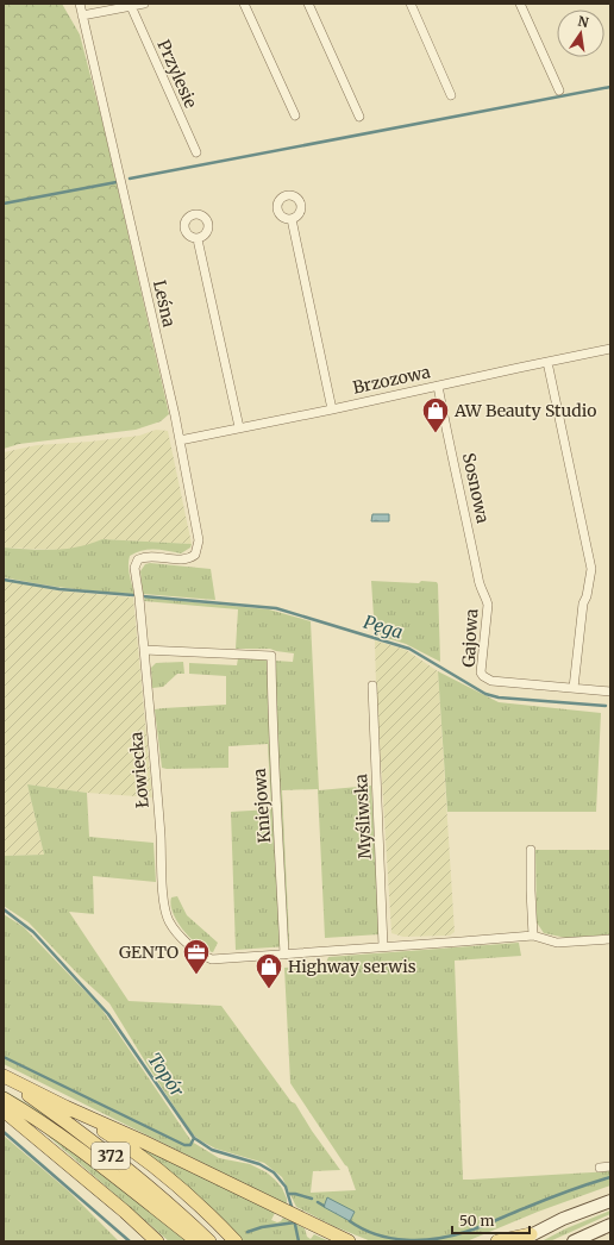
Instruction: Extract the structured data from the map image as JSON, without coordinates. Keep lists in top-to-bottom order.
{
  "streets": {
    "main road": ["372"],
    "street": [
      "Przylesie",
      "Leśna",
      "Brzozowa",
      "Sosnowa",
      "Gajowa",
      "Łowiecka",
      "Kniejowa",
      "Myśliwska"
    ]
  },
  "crossings": [
    ["Leśna", "Brzozowa"],
    ["Leśna", "Łowiecka"],
    ["Brzozowa", "Sosnowa"],
    ["Sosnowa", "Gajowa"],
    ["Łowiecka", "Kniejowa"]
  ],
  "water": ["Pęga", "Topór"],
  "places": {
    "shop": ["AW Beauty Studio", "Highway serwis"],
    "office": ["GENTO"]
  },
  "scale_bar": "50 m",
  "north": "top"
}
